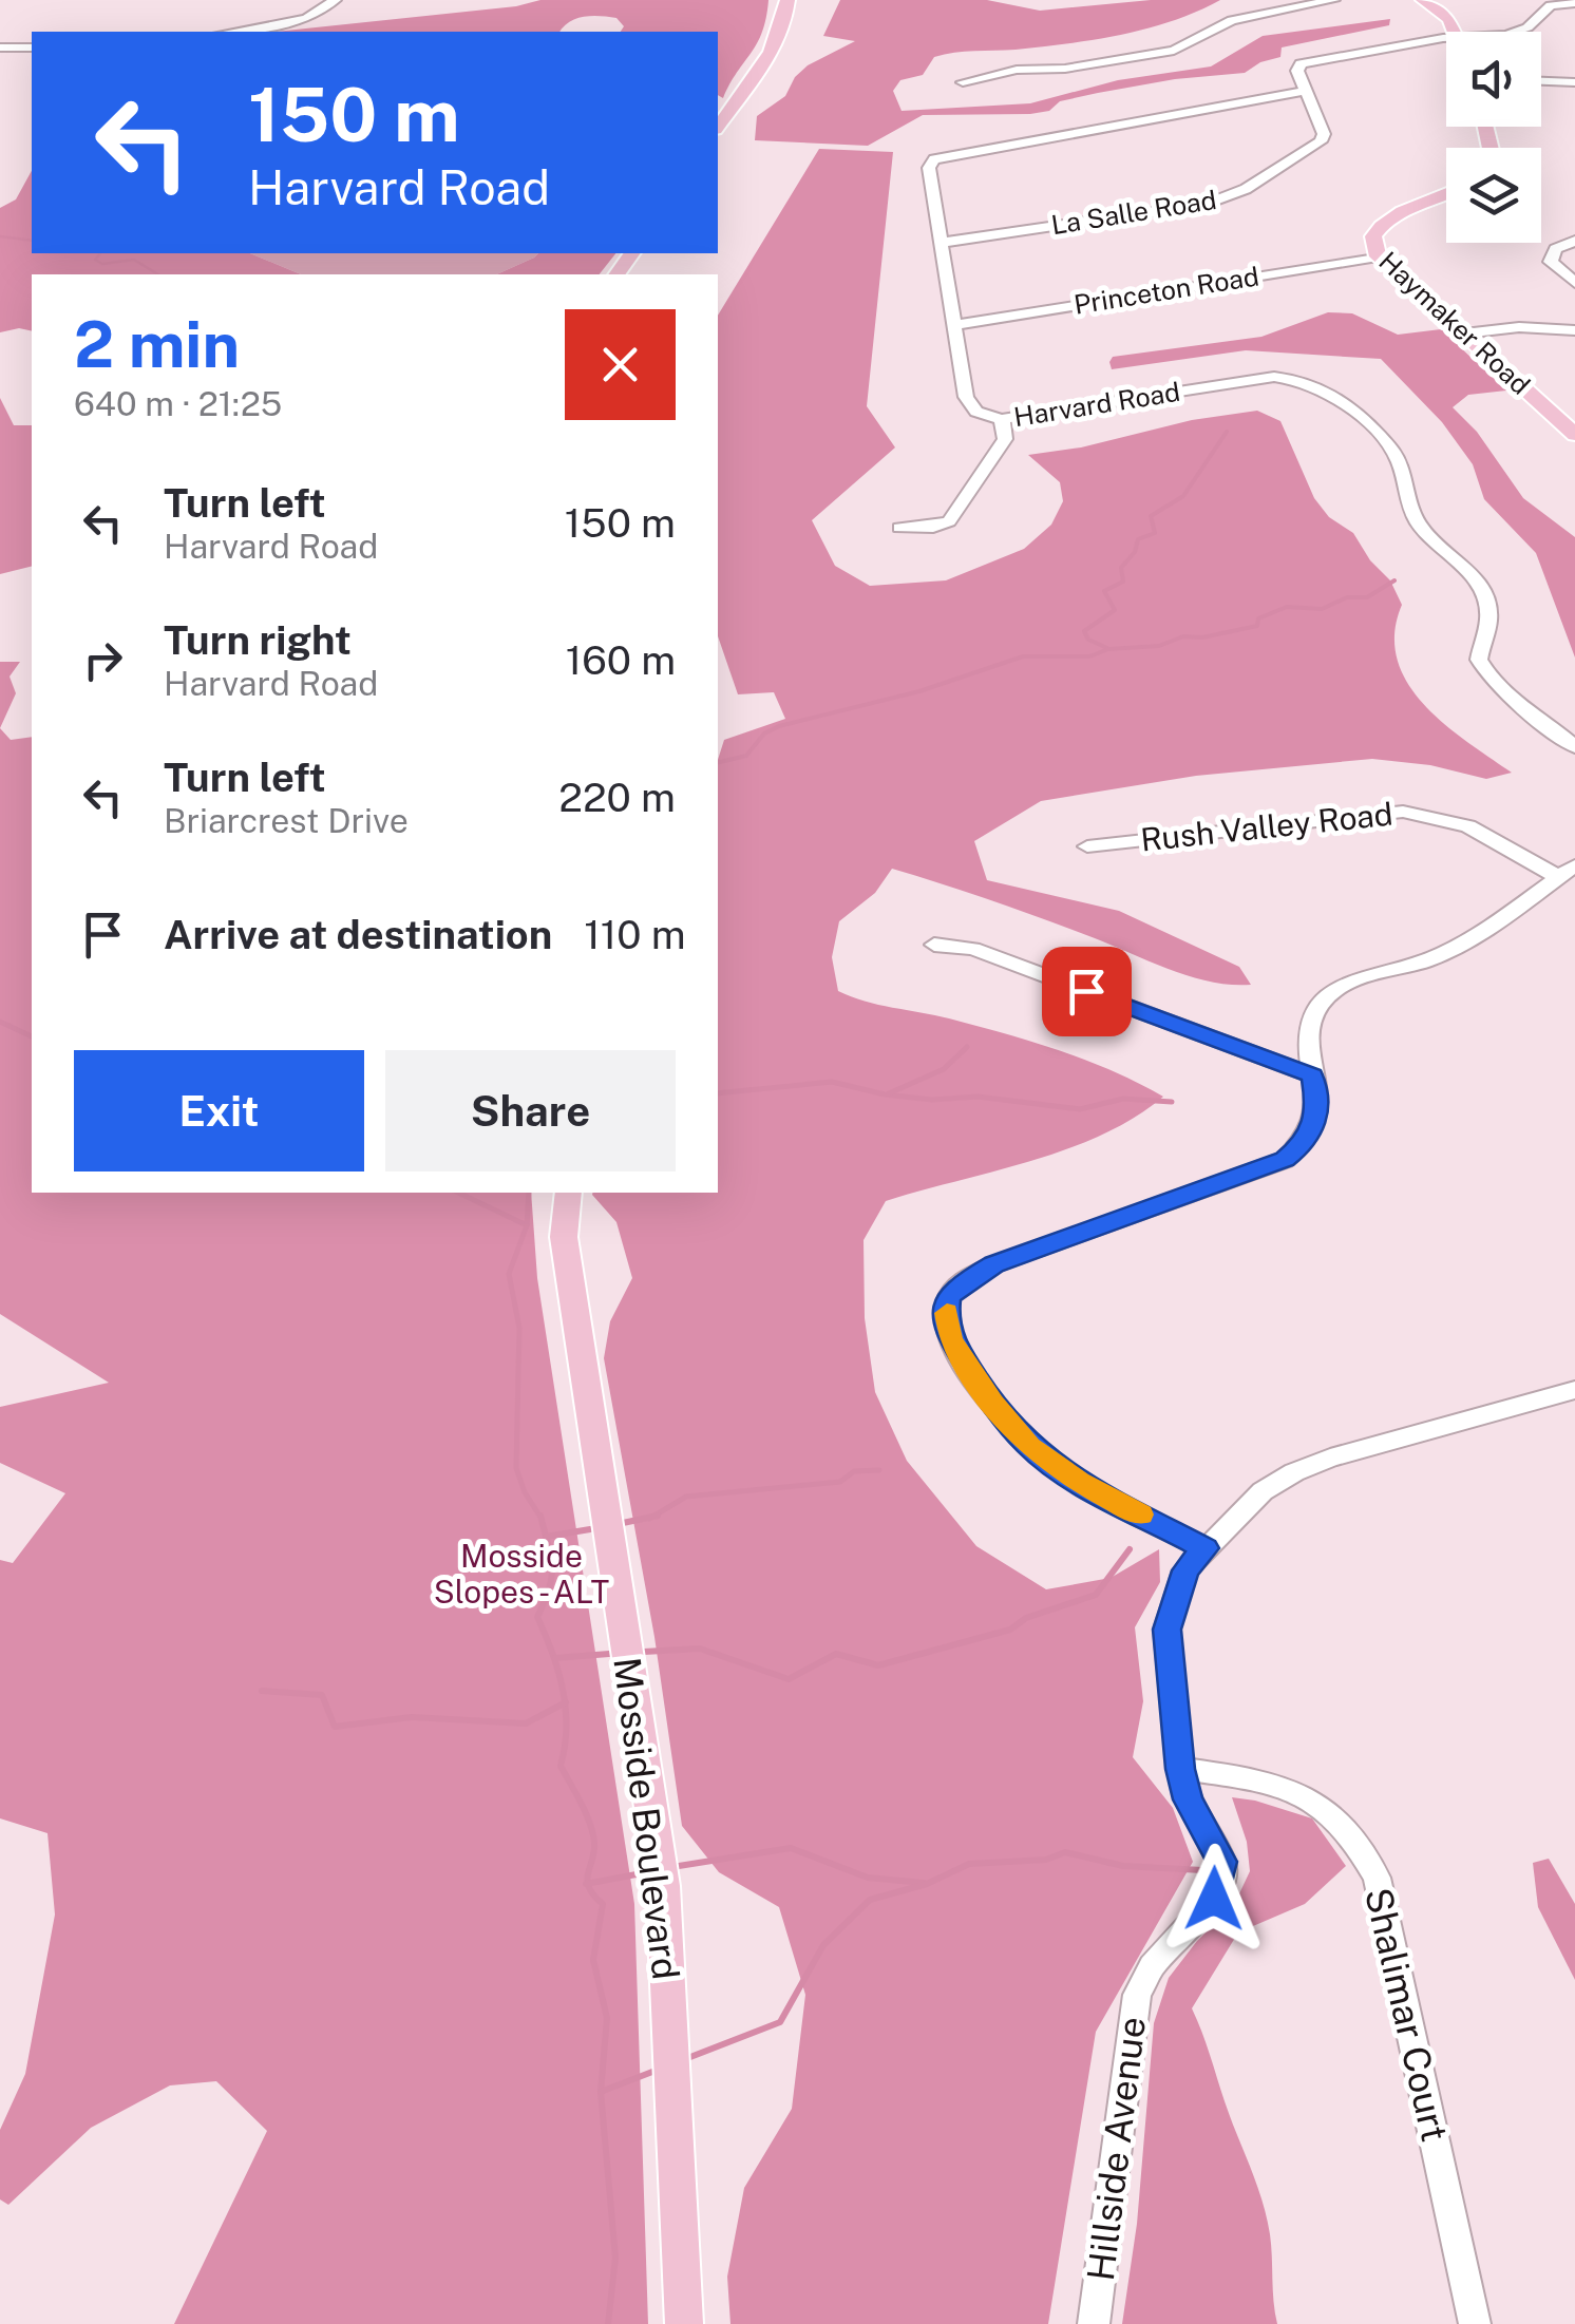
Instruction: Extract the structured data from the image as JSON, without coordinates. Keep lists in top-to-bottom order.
{
  "streets": {
    "main road": ["Haymaker Road", "Mosside Boulevard"],
    "street": [
      "La Salle Road",
      "Princeton Road",
      "Harvard Road",
      "Rush Valley Road",
      "Shalimar Court",
      "Hillside Avenue"
    ]
  },
  "crossings": [
    ["La Salle Road", "Harvard Road"],
    ["Princeton Road", "Haymaker Road"],
    ["Princeton Road", "Harvard Road"],
    ["Shalimar Court", "Hillside Avenue"]
  ],
  "parks": ["Mosside Slopes - ALT"],
  "page": {
    "turn": ["150 m", "Harvard Road"],
    "heading": ["2 min", "640 m · 21:25"],
    "list": [
      {
        "name": "Turn left",
        "note": "Harvard Road",
        "value": "150 m"
      },
      {
        "name": "Turn right",
        "note": "Harvard Road",
        "value": "160 m"
      },
      {
        "name": "Turn left",
        "note": "Briarcrest Drive",
        "value": "220 m"
      },
      {
        "name": "Arrive at destination",
        "value": "110 m"
      }
    ],
    "buttons": ["Exit", "Share"]
  }
}
